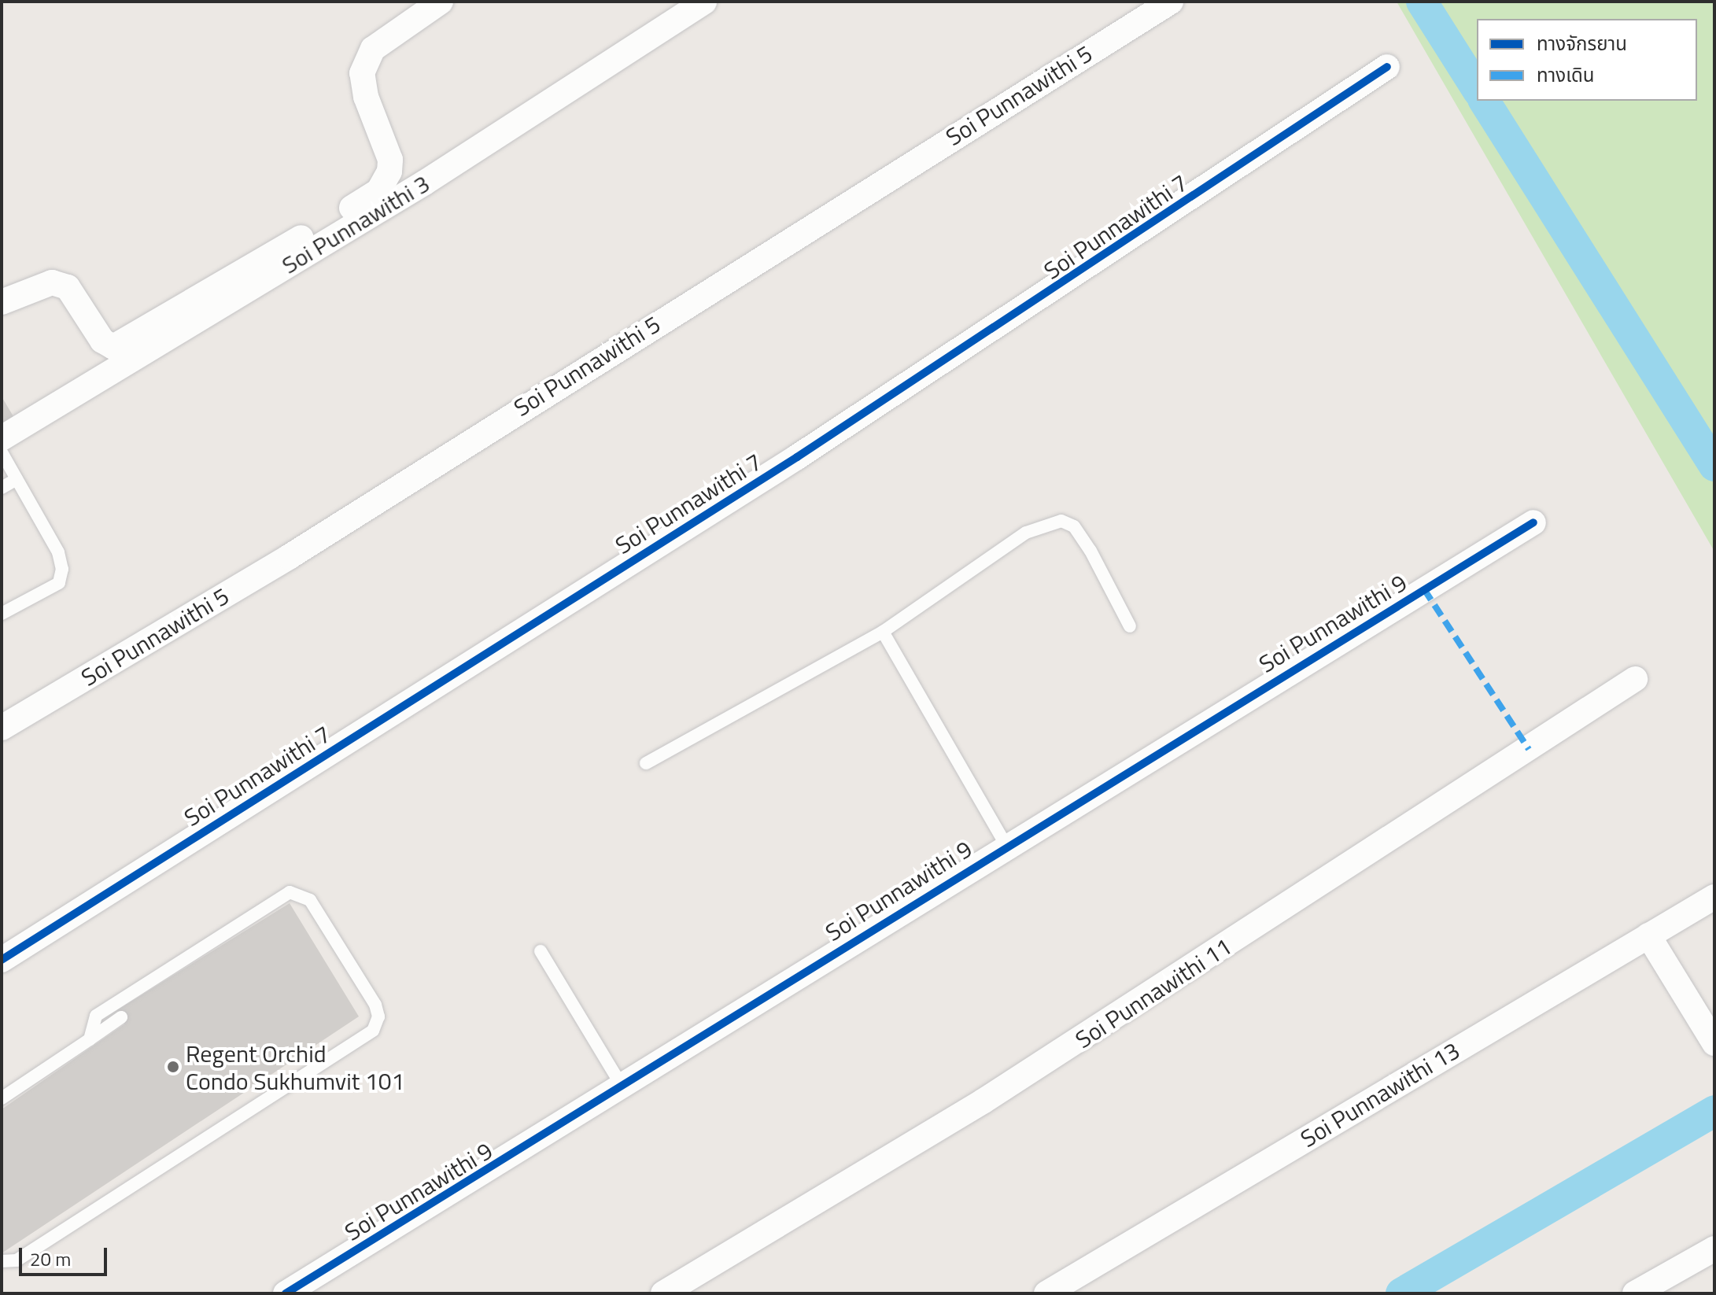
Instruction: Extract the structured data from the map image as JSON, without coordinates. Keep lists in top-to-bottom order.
{
  "streets": {
    "street": [
      "Soi Punnawithi 5",
      "Soi Punnawithi 3",
      "Soi Punnawithi 7",
      "Soi Punnawithi 9",
      "Soi Punnawithi 11",
      "Soi Punnawithi 13"
    ]
  },
  "places": ["Regent Orchid Condo Sukhumvit 101"],
  "legend": ["ทางจักรยาน", "ทางเดิน"],
  "scale_bar": "20 m"
}
